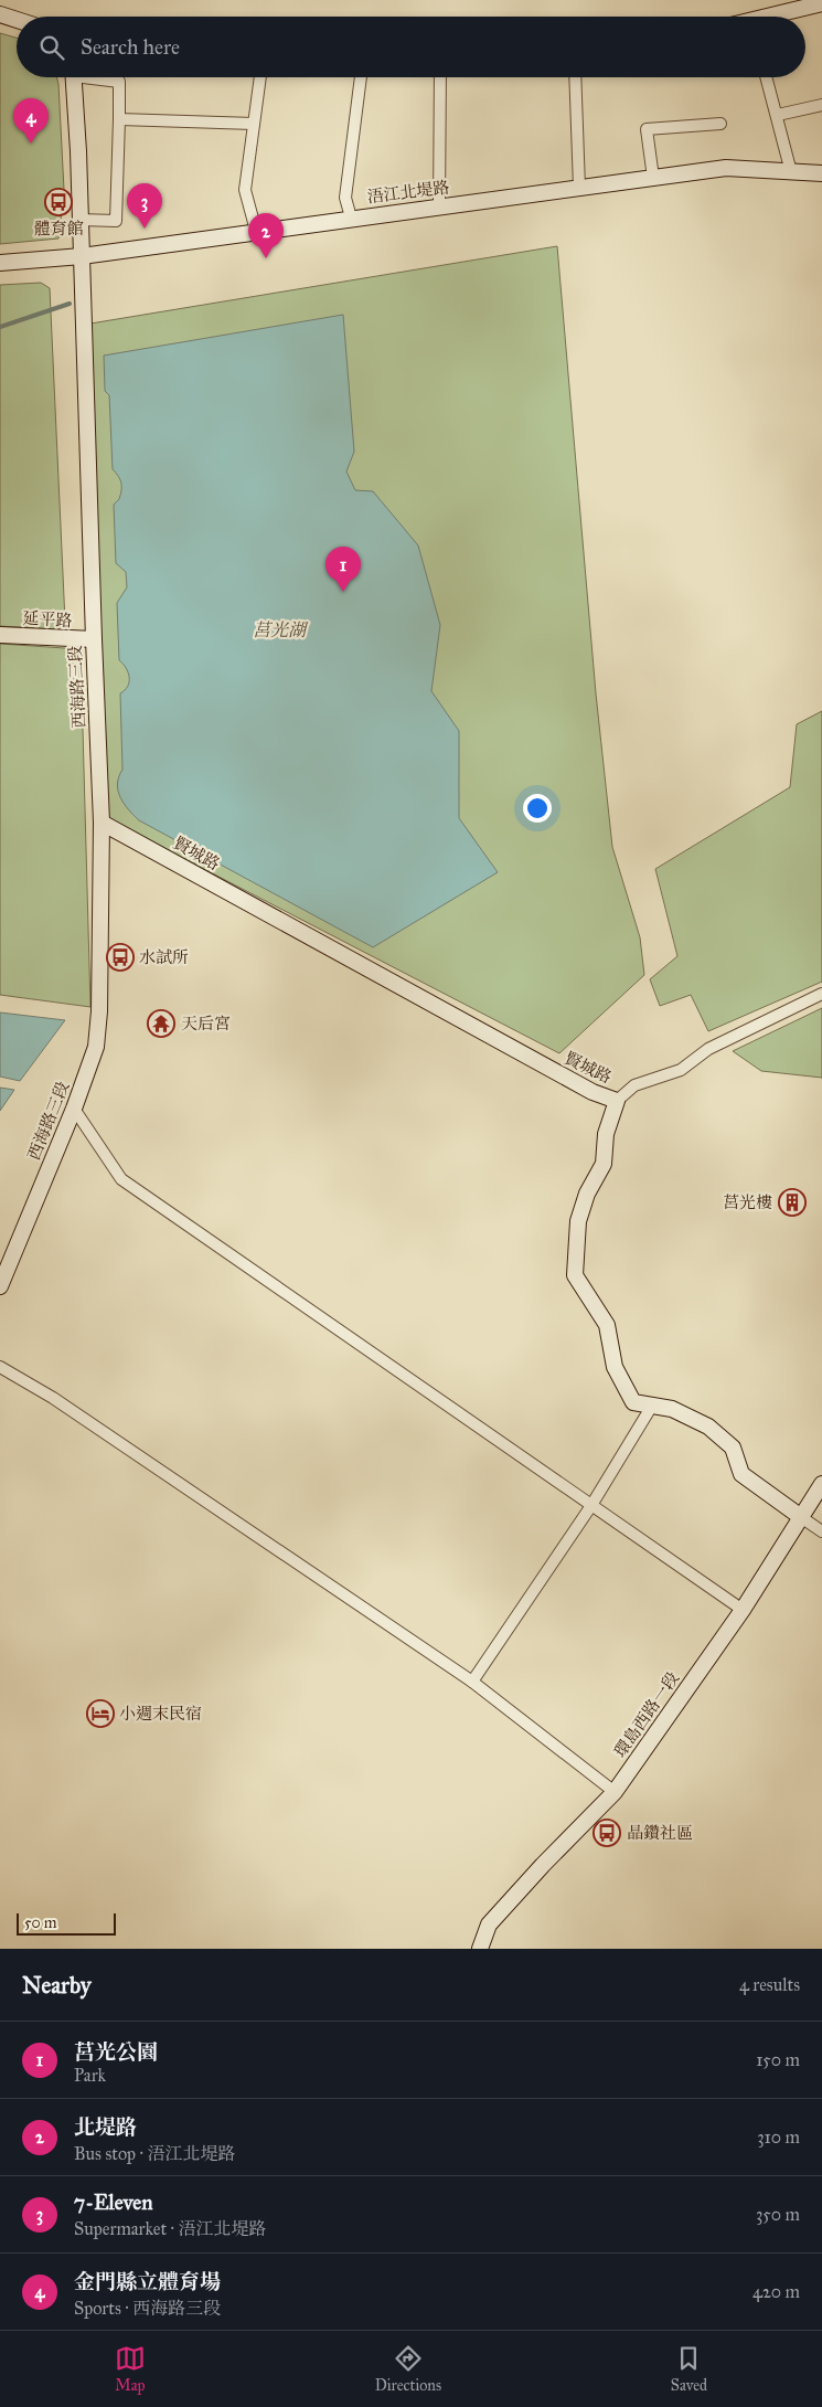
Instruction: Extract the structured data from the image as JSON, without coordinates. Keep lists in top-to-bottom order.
{
  "streets": {
    "street": [
      "浯江北堤路",
      "延平路",
      "西海路三段",
      "賢城路",
      "環島西路一段"
    ]
  },
  "crossings": [
    ["浯江北堤路", "西海路三段"],
    ["延平路", "西海路三段"],
    ["西海路三段", "賢城路"],
    ["賢城路", "環島西路一段"]
  ],
  "water": ["莒光湖"],
  "places": {
    "bus stop": ["體育館", "水試所", "晶鑽社區"],
    "temple": ["天后宮"],
    "building": ["莒光樓"],
    "hotel": ["小週末民宿"]
  },
  "scale_bar": "50 m",
  "page": {
    "search": "Search here",
    "pins": [
      "4",
      "3",
      "2",
      "1"
    ],
    "scale": "50 m",
    "heading": ["Nearby", "4 results"],
    "list": [
      {
        "mark": "1",
        "name": "莒光公園",
        "note": "Park",
        "value": "150 m"
      },
      {
        "mark": "2",
        "name": "北堤路",
        "note": "Bus stop · 浯江北堤路",
        "value": "310 m"
      },
      {
        "mark": "3",
        "name": "7-Eleven",
        "note": "Supermarket · 浯江北堤路",
        "value": "350 m"
      },
      {
        "mark": "4",
        "name": "金門縣立體育場",
        "note": "Sports · 西海路三段",
        "value": "420 m"
      }
    ],
    "nav": ["Map", "Directions", "Saved"]
  }
}
